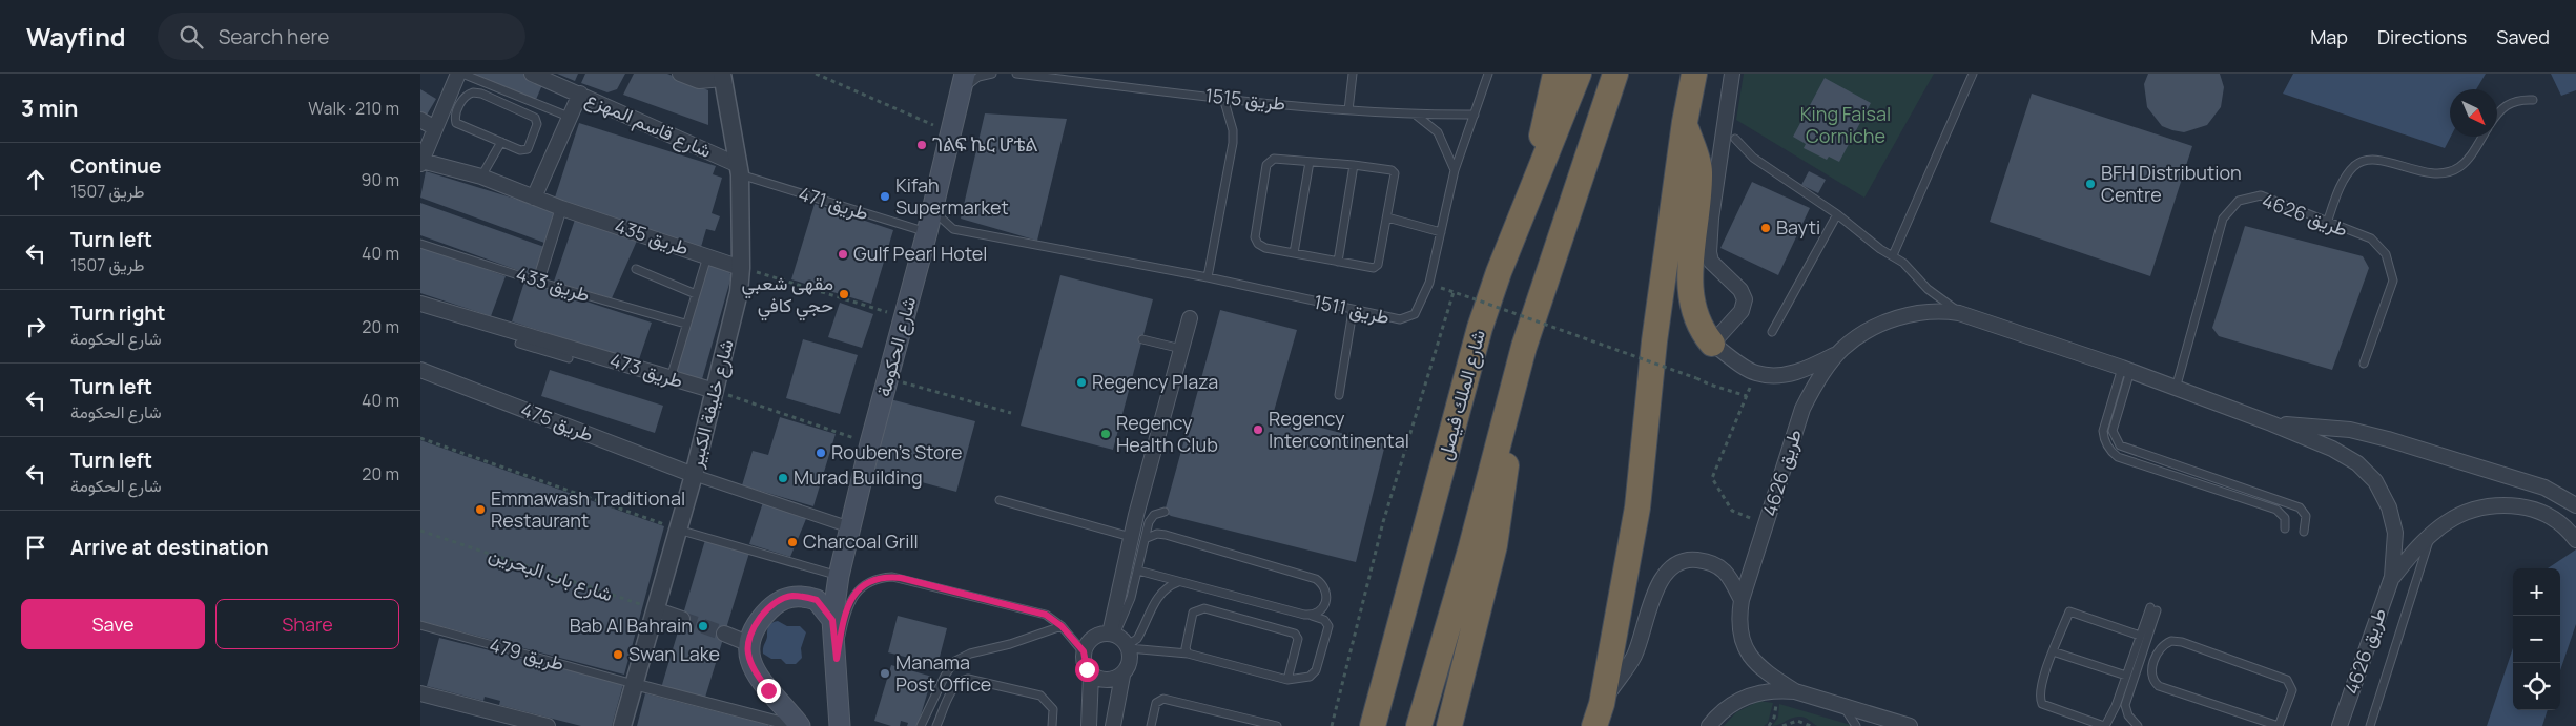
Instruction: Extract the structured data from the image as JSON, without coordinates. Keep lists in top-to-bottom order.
{
  "streets": {
    "highway": ["شارع الملك فيصل"],
    "main road": ["شارع الحكومة"],
    "street": [
      "شارع قاسم المهزع",
      "طريق 4626",
      "طريق 435",
      "طريق 473",
      "شارع خليفة الكبير",
      "طريق 475"
    ],
    "lane": [
      "طريق 1515",
      "طريق 471",
      "طريق 433",
      "طريق 1511",
      "طريق 479"
    ],
    "path": ["شارع باب البحرين"]
  },
  "crossings": [
    ["طريق 1515", "طريق 1511"],
    ["شارع قاسم المهزع", "طريق 471"],
    ["شارع قاسم المهزع", "شارع خليفة الكبير"],
    ["طريق 471", "شارع الحكومة"],
    ["طريق 471", "شارع خليفة الكبير"],
    ["طريق 435", "شارع خليفة الكبير"],
    ["طريق 1511", "شارع الحكومة"],
    ["طريق 473", "شارع خليفة الكبير"],
    ["شارع خليفة الكبير", "طريق 475"],
    ["شارع خليفة الكبير", "شارع باب البحرين"],
    ["شارع خليفة الكبير", "طريق 479"]
  ],
  "parks": ["King Faisal Corniche"],
  "places": [
    "ገልፍ ኬር ሆቴል",
    "BFH Distribution Centre",
    "Kifah Supermarket",
    "Bayti",
    "Gulf Pearl Hotel",
    "مقهى شعبي حجي كافي",
    "Regency Plaza",
    "Regency Intercontinental",
    "Regency Health Club",
    "Rouben's Store",
    "Murad Building",
    "Emmawash Traditional Restaurant",
    "Charcoal Grill",
    "Bab Al Bahrain",
    "Swan Lake",
    "Manama Post Office"
  ],
  "north": "bottom right",
  "page": {
    "header": "Wayfind",
    "search": "Search here",
    "nav": ["Map", "Directions", "Saved"],
    "heading": ["3 min", "Walk · 210 m"],
    "list": [
      ["Continue", "طريق 1507", "90 m"],
      ["Turn left", "طريق 1507", "40 m"],
      ["Turn right", "شارع الحكومة", "20 m"],
      ["Turn left", "شارع الحكومة", "40 m"],
      ["Turn left", "شارع الحكومة", "20 m"],
      "Arrive at destination"
    ],
    "map_buttons": ["+", "−"],
    "buttons": ["Save", "Share"]
  }
}
